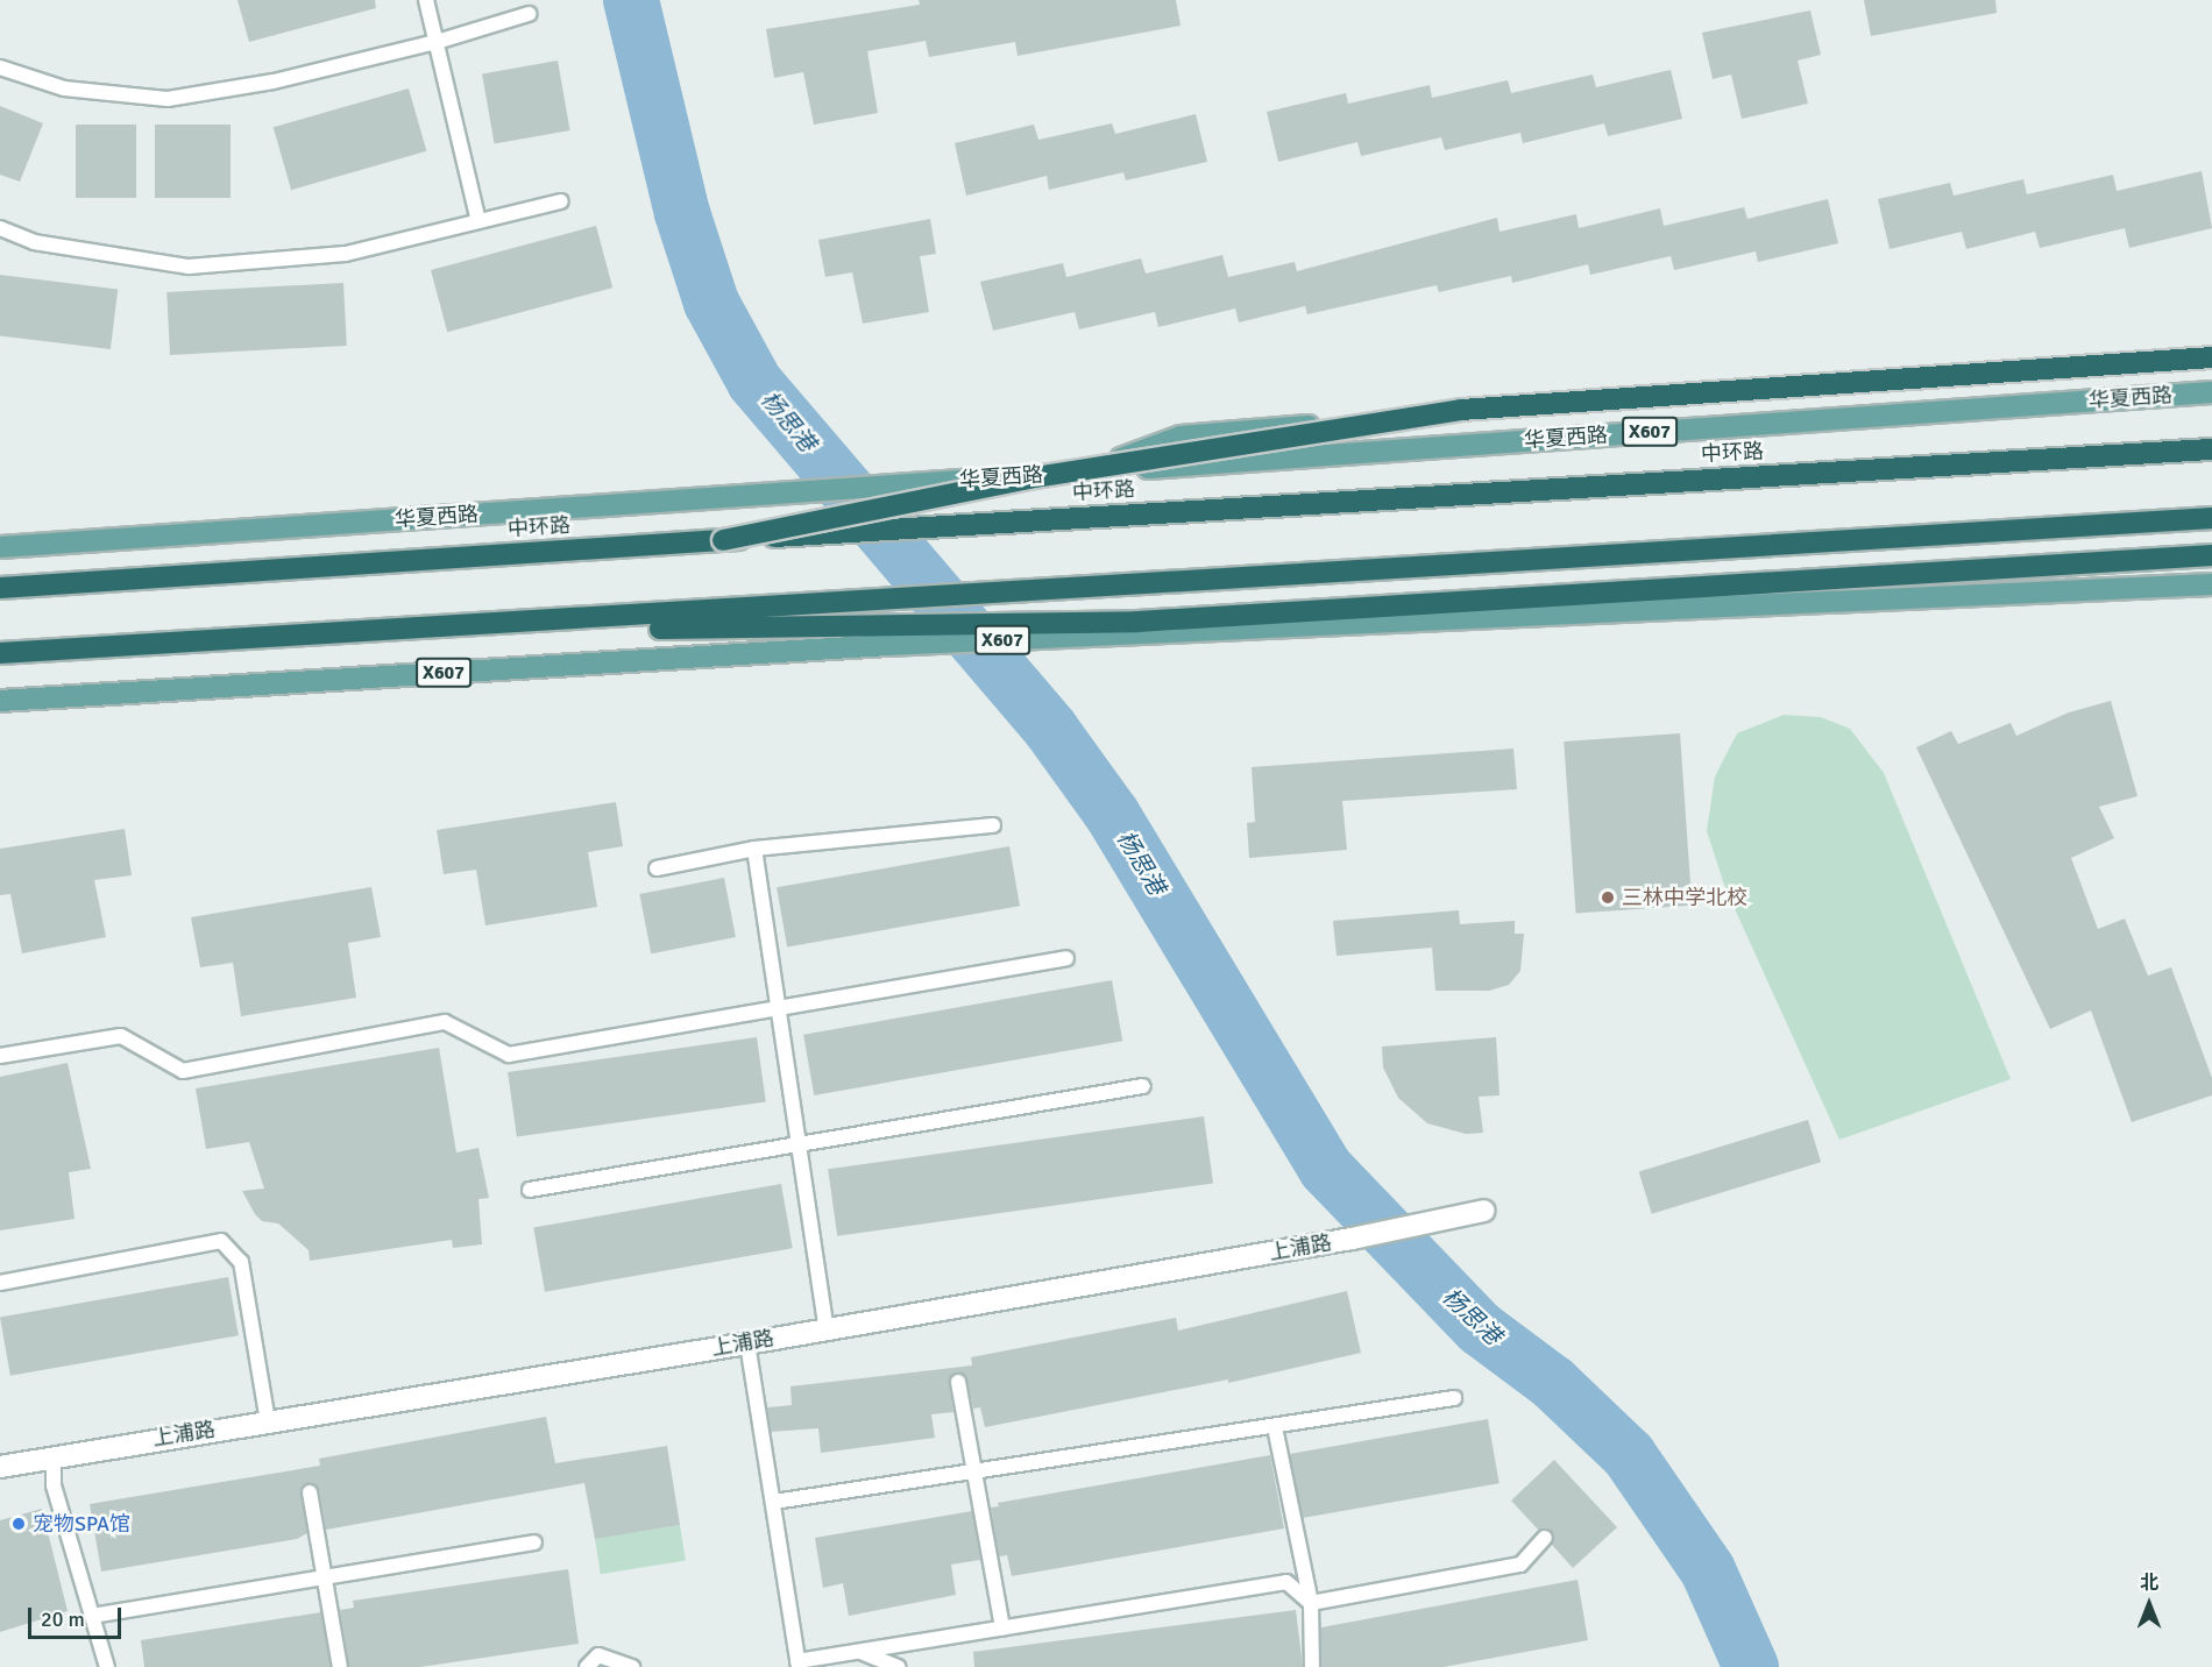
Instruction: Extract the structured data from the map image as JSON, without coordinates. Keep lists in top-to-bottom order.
{
  "streets": {
    "highway": ["中环路"],
    "main road": ["华夏西路", "X607"],
    "street": ["上浦路"]
  },
  "water": ["杨思港"],
  "places": ["三林中学北校", "宠物SPA馆"],
  "scale_bar": "20 m",
  "north": "top"
}
